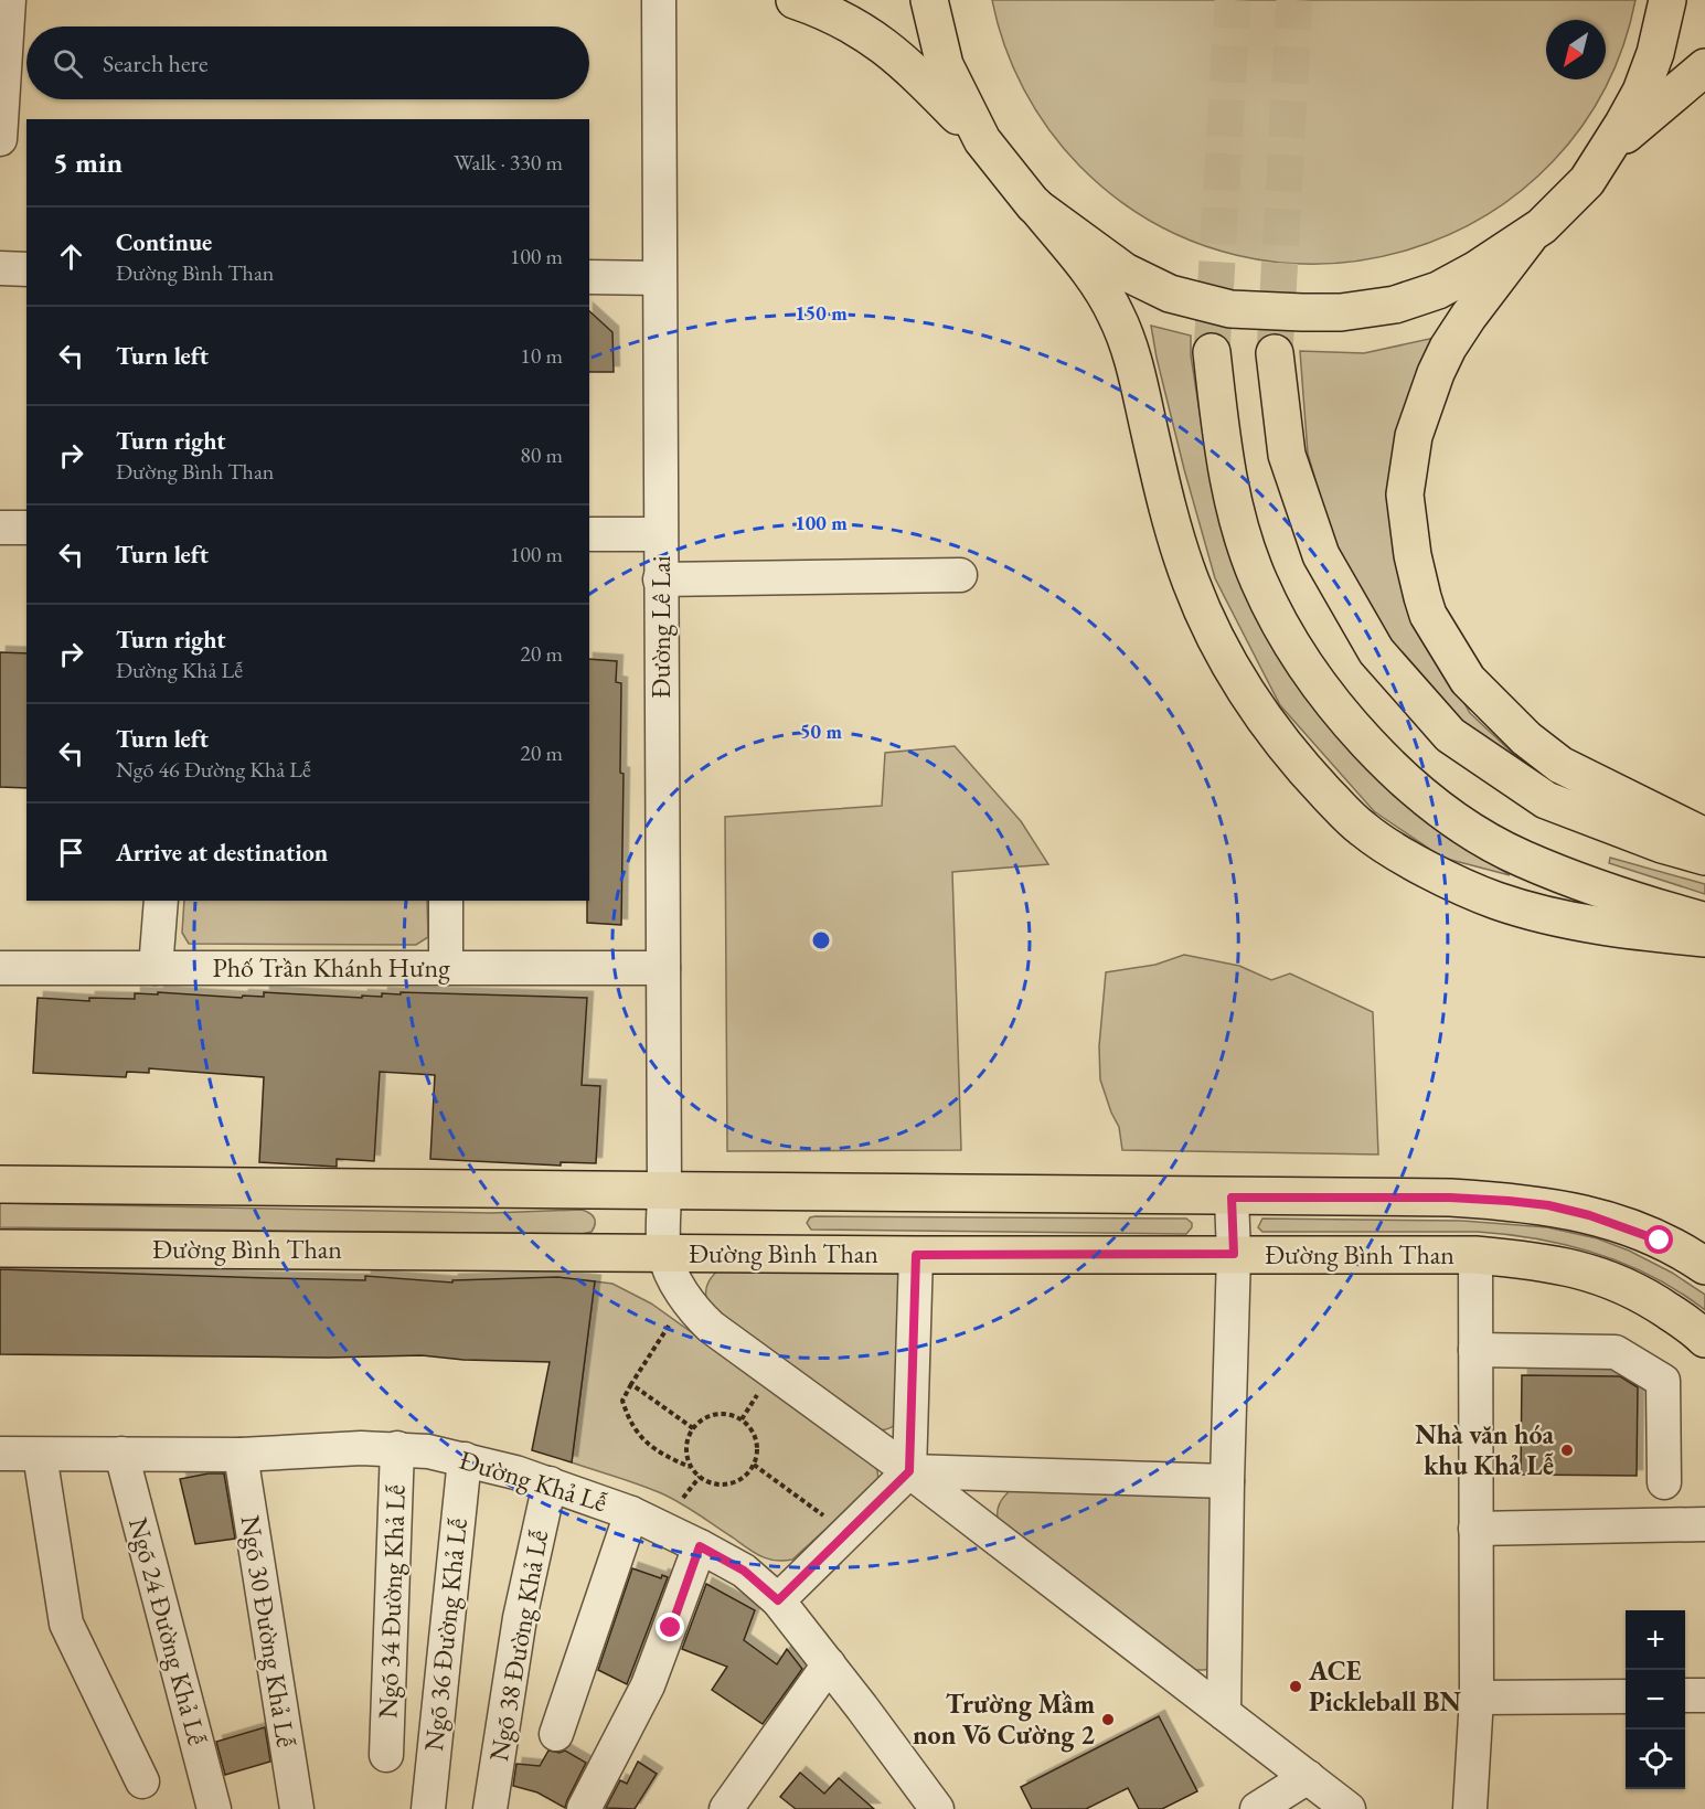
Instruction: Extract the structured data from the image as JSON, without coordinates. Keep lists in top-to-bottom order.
{
  "streets": {
    "main road": ["Đường Bình Than"],
    "street": [
      "Đường Lê Lai",
      "Phố Trần Khánh Hưng",
      "Đường Khả Lễ",
      "Ngõ 34 Đường Khả Lễ",
      "Ngõ 24 Đường Khả Lễ",
      "Ngõ 30 Đường Khả Lễ",
      "Ngõ 36 Đường Khả Lễ",
      "Ngõ 38 Đường Khả Lễ"
    ]
  },
  "crossings": [
    ["Đường Lê Lai", "Phố Trần Khánh Hưng"],
    ["Đường Lê Lai", "Đường Bình Than"],
    ["Đường Khả Lễ", "Ngõ 34 Đường Khả Lễ"],
    ["Đường Khả Lễ", "Ngõ 24 Đường Khả Lễ"],
    ["Đường Khả Lễ", "Ngõ 30 Đường Khả Lễ"],
    ["Đường Khả Lễ", "Ngõ 36 Đường Khả Lễ"],
    ["Đường Khả Lễ", "Ngõ 38 Đường Khả Lễ"]
  ],
  "places": ["Nhà văn hóa khu Khả Lễ", "ACE Pickleball BN", "Trường Mầm non Võ Cường 2"],
  "north": "bottom left",
  "page": {
    "search": "Search here",
    "heading": ["5 min", "Walk · 330 m"],
    "list": [
      ["Continue", "Đường Bình Than", "100 m"],
      ["Turn left", "10 m"],
      ["Turn right", "Đường Bình Than", "80 m"],
      ["Turn left", "100 m"],
      ["Turn right", "Đường Khả Lễ", "20 m"],
      ["Turn left", "Ngõ 46 Đường Khả Lễ", "20 m"],
      "Arrive at destination"
    ],
    "map_buttons": ["+", "−"]
  },
  "rings": ["150 m", "100 m", "50 m"]
}
